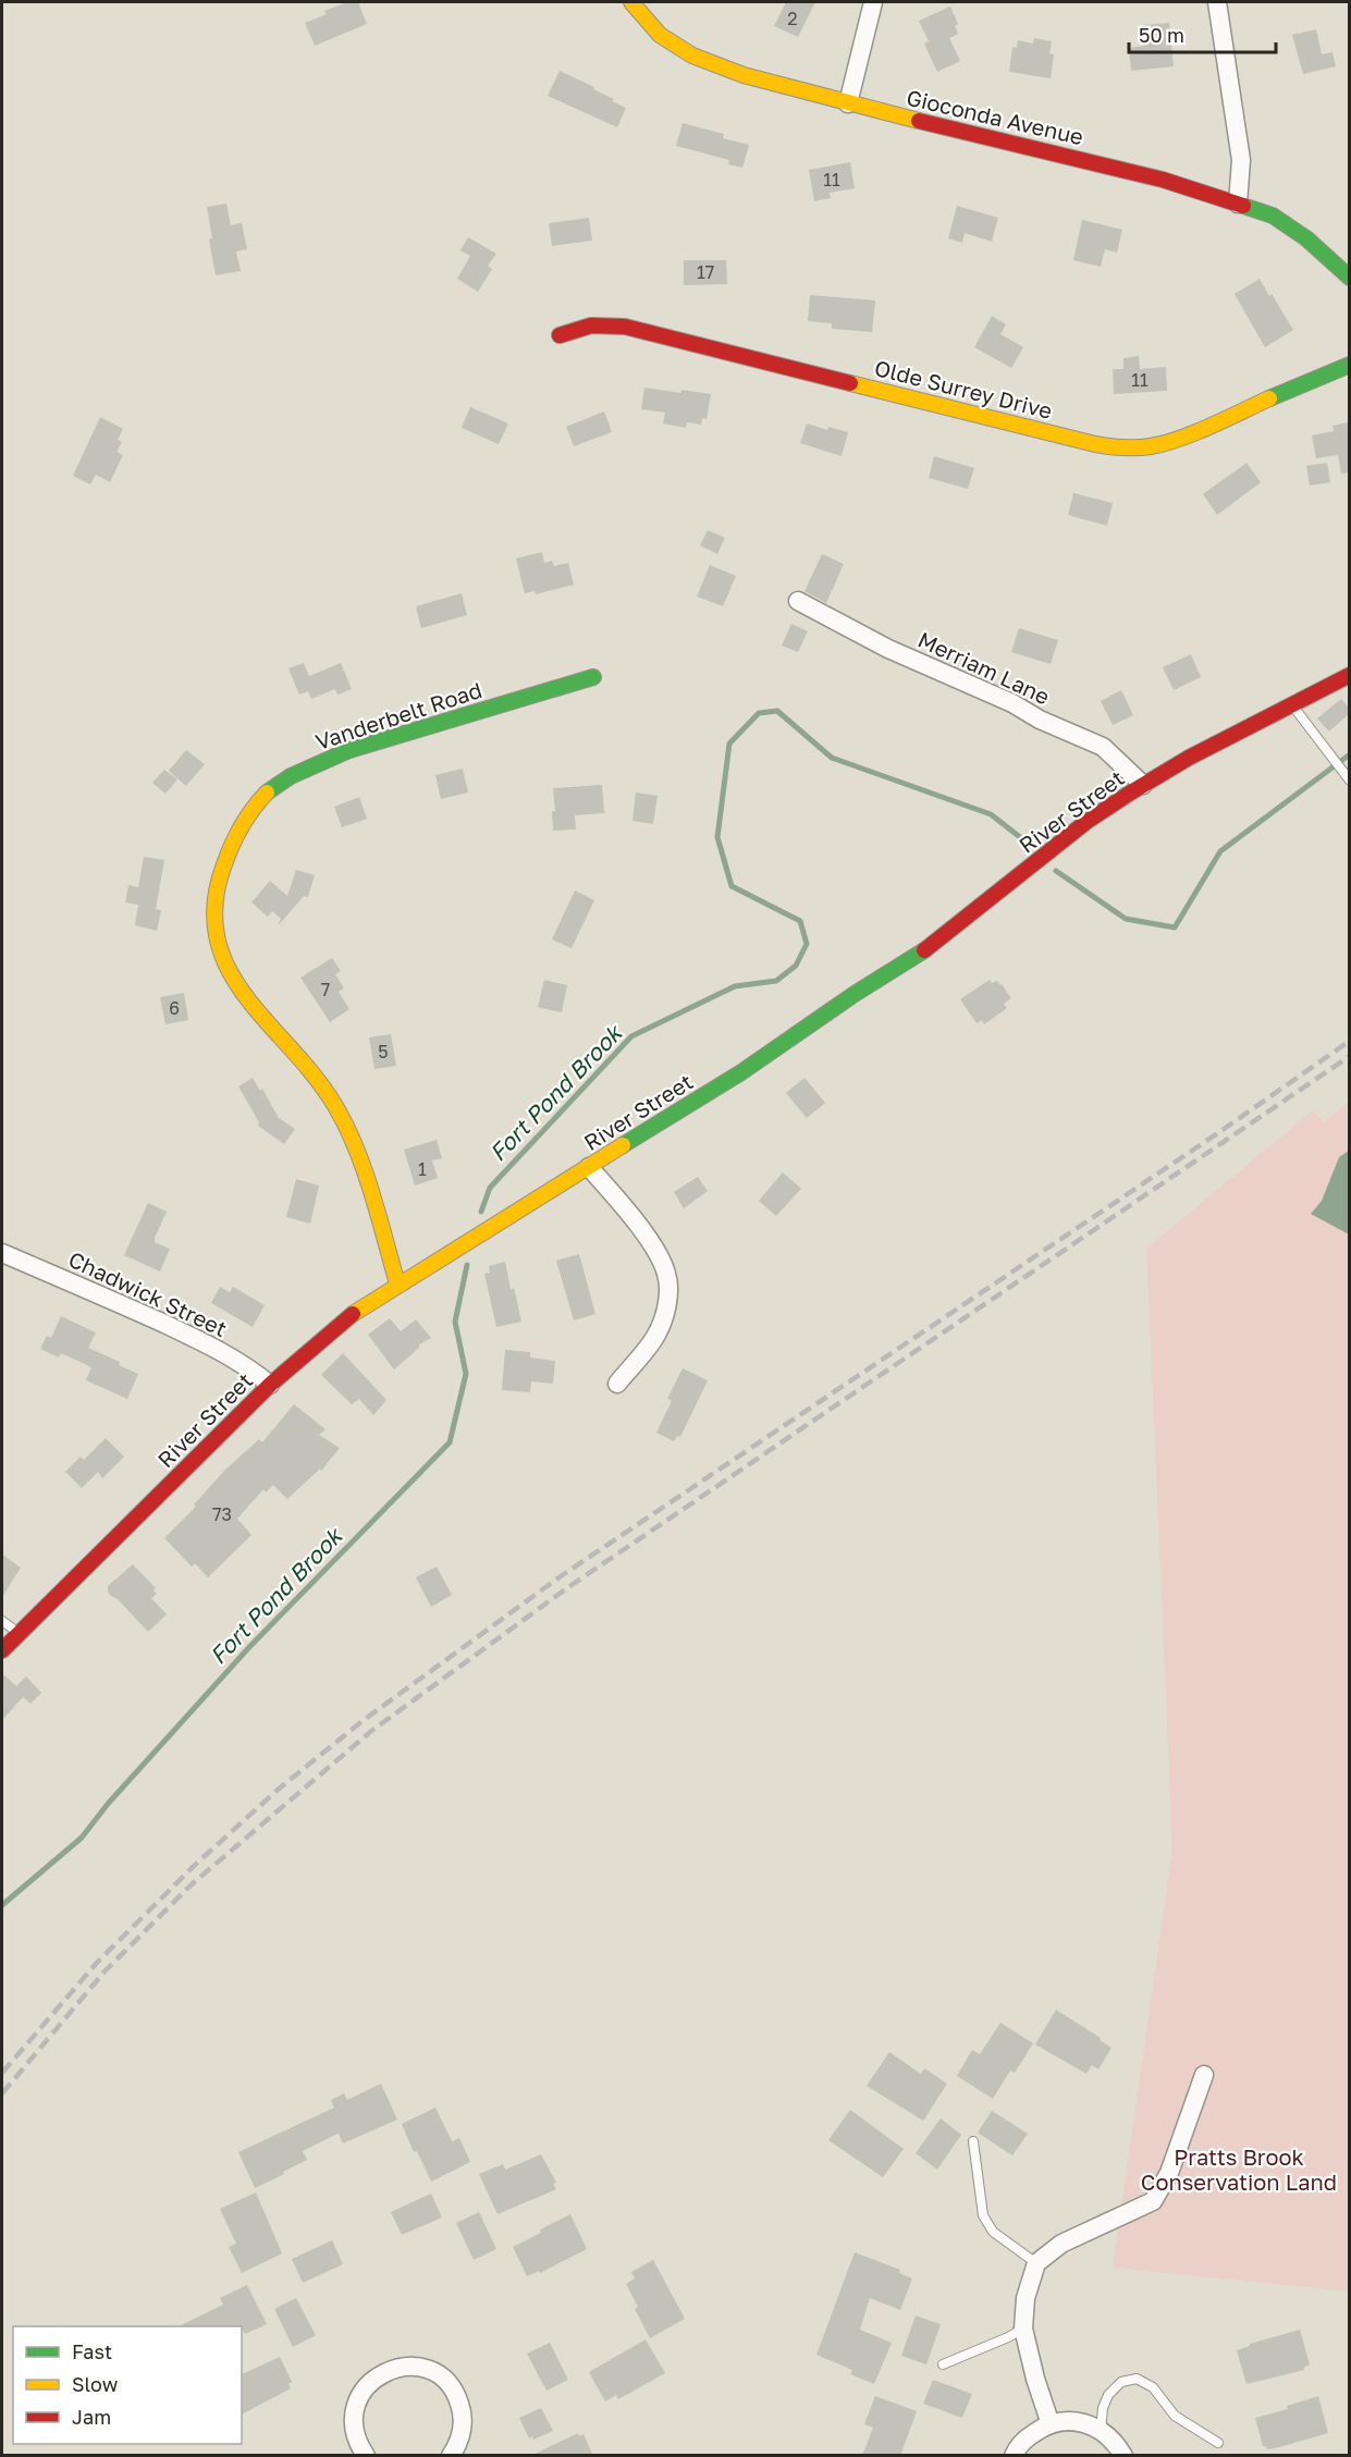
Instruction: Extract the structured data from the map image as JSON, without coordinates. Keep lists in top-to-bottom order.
{
  "streets": {
    "street": [
      "Gioconda Avenue",
      "Olde Surrey Drive",
      "Merriam Lane",
      "Vanderbelt Road",
      "River Street",
      "Chadwick Street"
    ]
  },
  "crossings": [
    ["Merriam Lane", "River Street"],
    ["Vanderbelt Road", "River Street"],
    ["River Street", "Chadwick Street"]
  ],
  "water": ["Fort Pond Brook"],
  "parks": ["Pratts Brook Conservation Land"],
  "house_numbers": [
    "2",
    "11",
    "17",
    "11",
    "7",
    "6",
    "5",
    "1",
    "73"
  ],
  "legend": ["Fast", "Slow", "Jam"],
  "scale_bar": "50 m"
}
